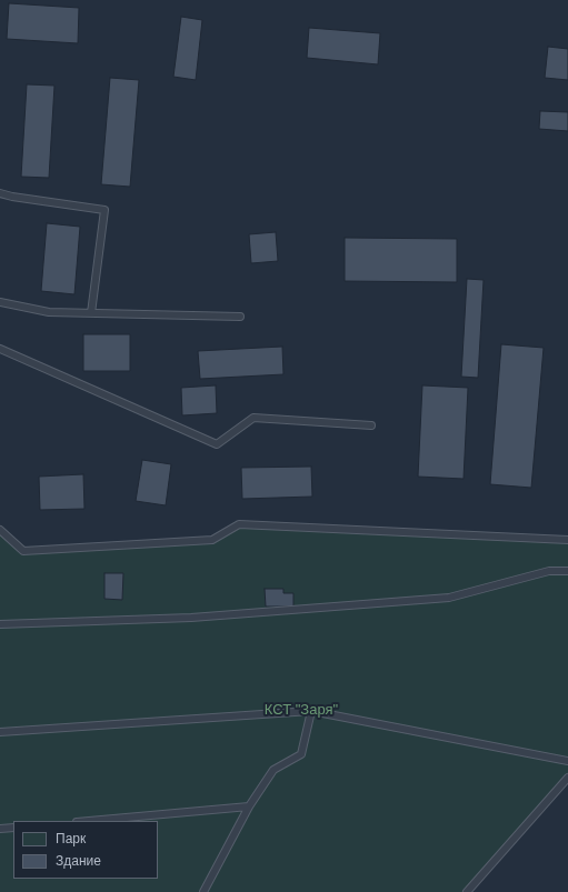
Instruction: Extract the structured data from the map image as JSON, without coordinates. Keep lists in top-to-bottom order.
{
  "parks": ["КСТ \"Заря\""],
  "legend": ["Парк", "Здание"]
}
